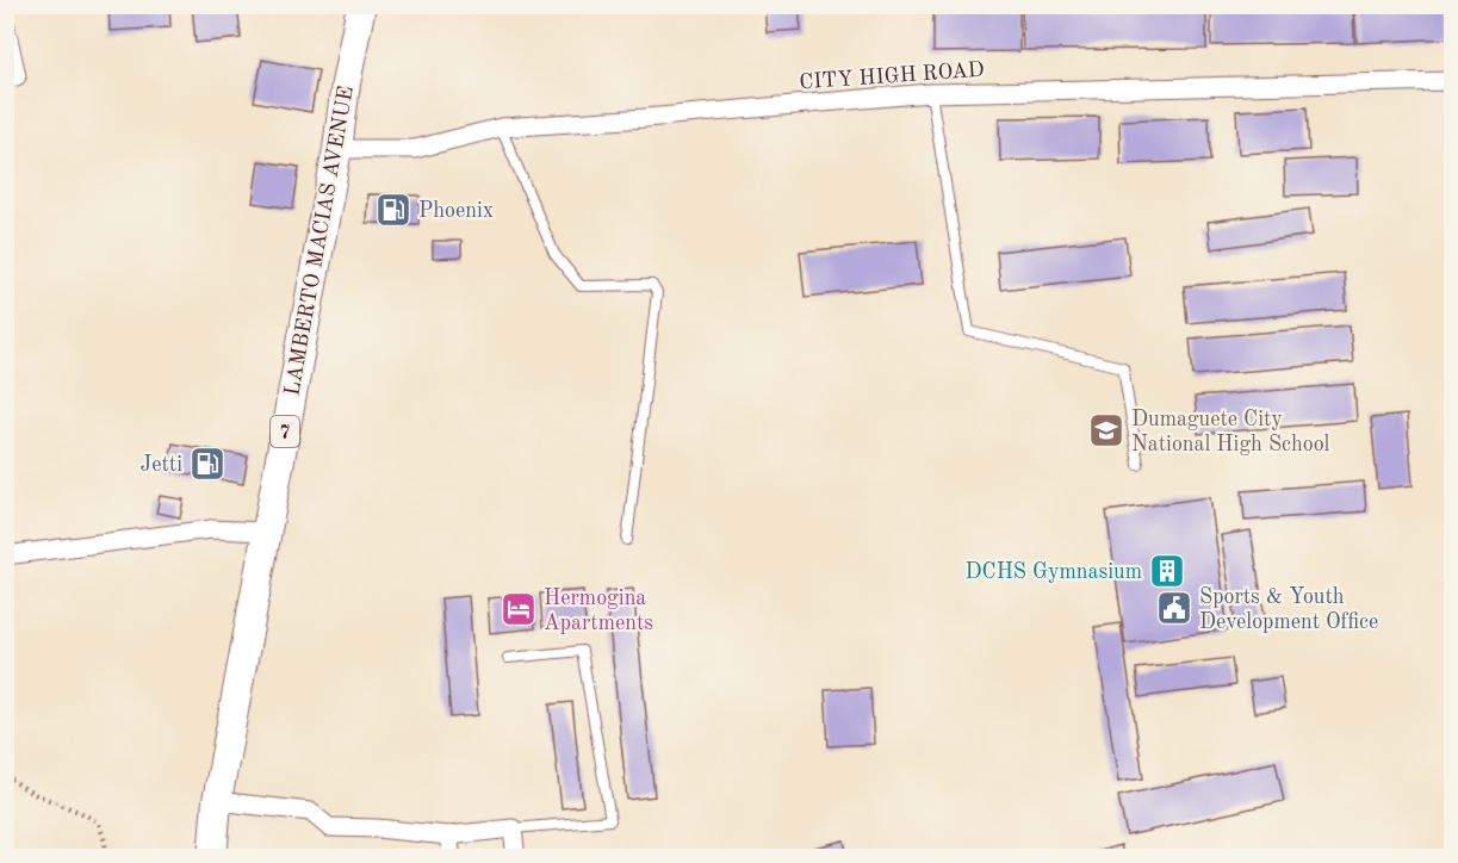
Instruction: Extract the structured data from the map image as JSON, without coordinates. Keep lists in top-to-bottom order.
{
  "streets": {
    "main road": ["LAMBERTO MACIAS AVENUE", "7"],
    "street": ["CITY HIGH ROAD"]
  },
  "crossings": [
    ["CITY HIGH ROAD", "LAMBERTO MACIAS AVENUE"]
  ],
  "places": {
    "fuel station": ["Phoenix", "Jetti"],
    "school or university": ["Dumaguete City National High School"],
    "building": ["DCHS Gymnasium"],
    "public building": ["Sports & Youth Development Office"],
    "hotel": ["Hermogina Apartments"]
  }
}
